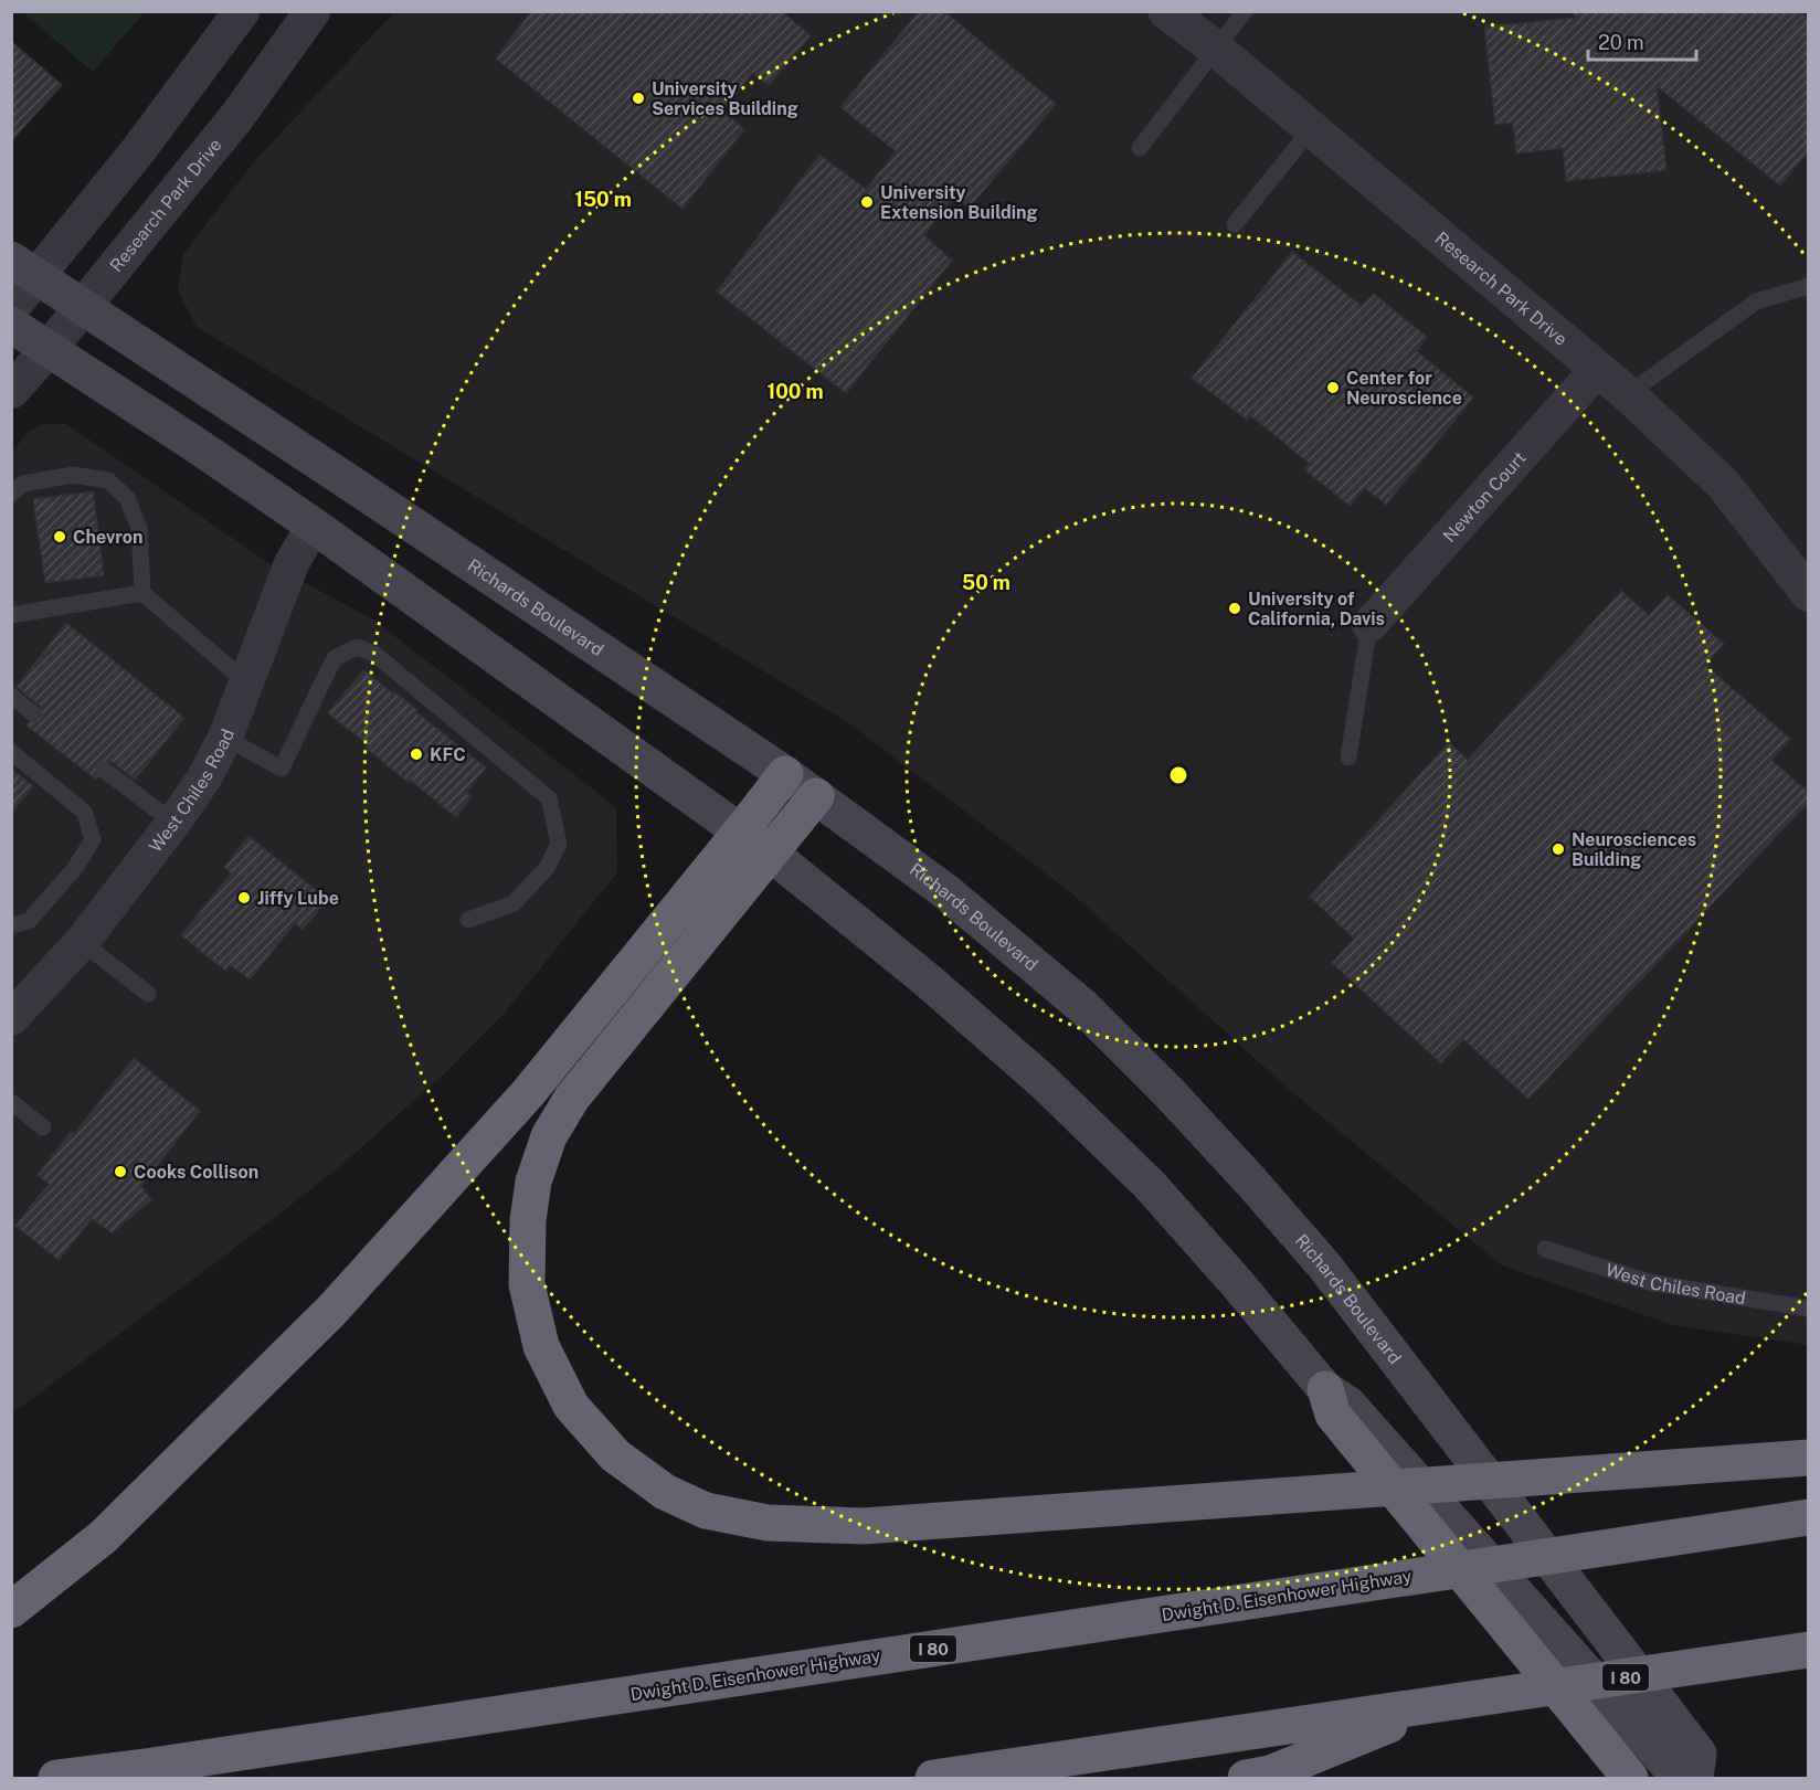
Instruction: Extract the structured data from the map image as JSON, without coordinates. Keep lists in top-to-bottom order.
{
  "streets": {
    "highway": ["Dwight D. Eisenhower Highway", "I 80"],
    "main road": ["Richards Boulevard"],
    "street": ["Research Park Drive", "Newton Court", "West Chiles Road"]
  },
  "crossings": [
    ["Research Park Drive", "Newton Court"],
    ["Research Park Drive", "Richards Boulevard"]
  ],
  "places": [
    "University Services Building",
    "University Extension Building",
    "Center for Neuroscience",
    "Chevron",
    "University of California, Davis",
    "KFC",
    "Neurosciences Building",
    "Jiffy Lube",
    "Cooks Collison"
  ],
  "scale_bar": "20 m",
  "rings": ["150 m", "100 m", "50 m"]
}
